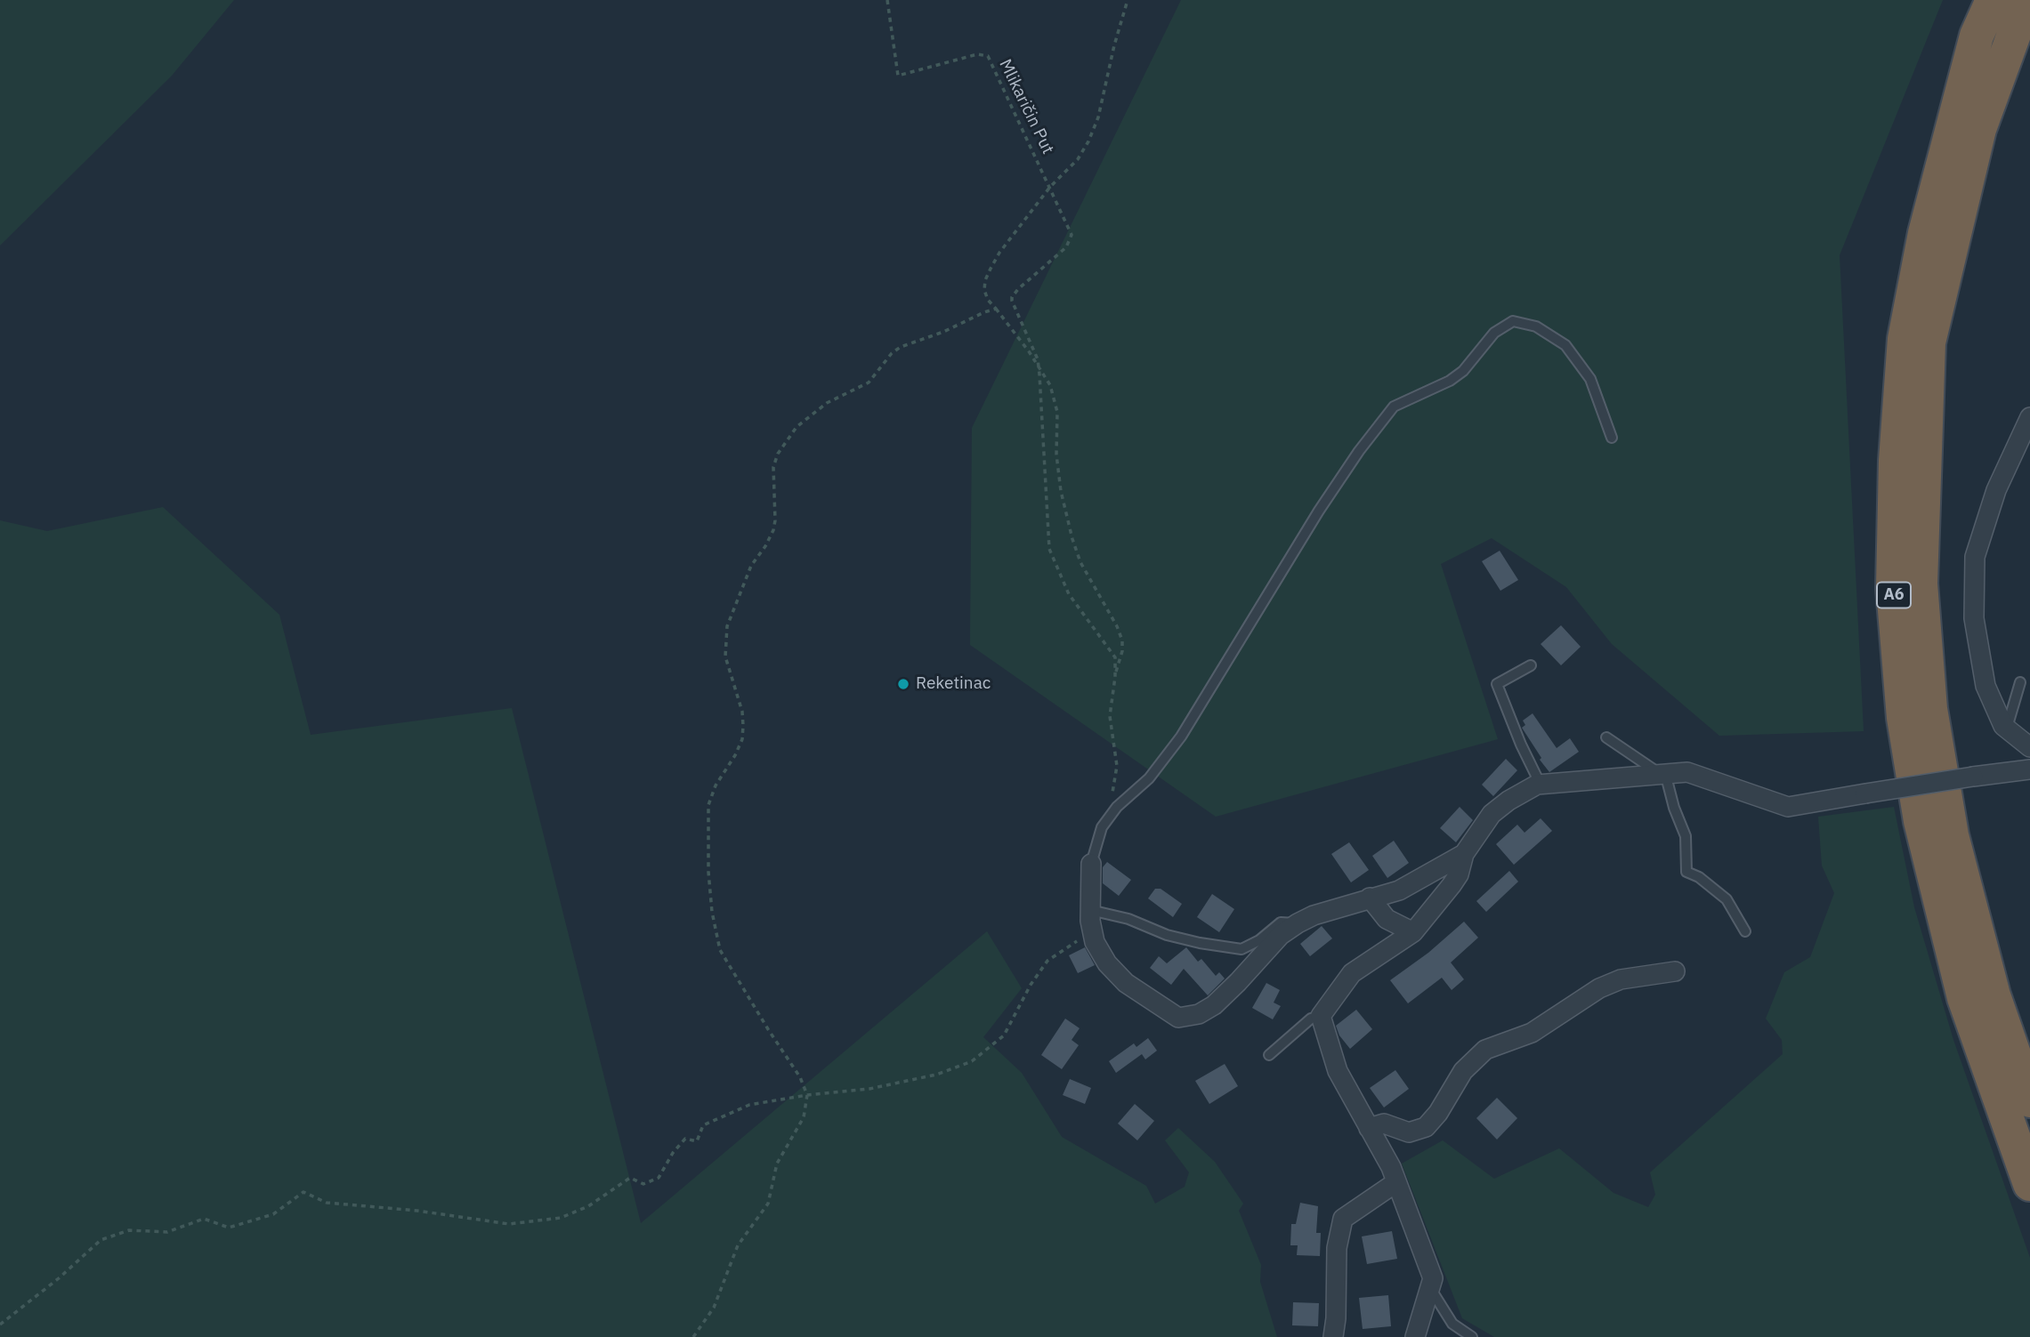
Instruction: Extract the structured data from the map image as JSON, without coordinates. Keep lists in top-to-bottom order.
{
  "streets": {
    "highway": ["A6"],
    "path": ["Mlikaričin Put"]
  },
  "places": ["Reketinac"]
}
